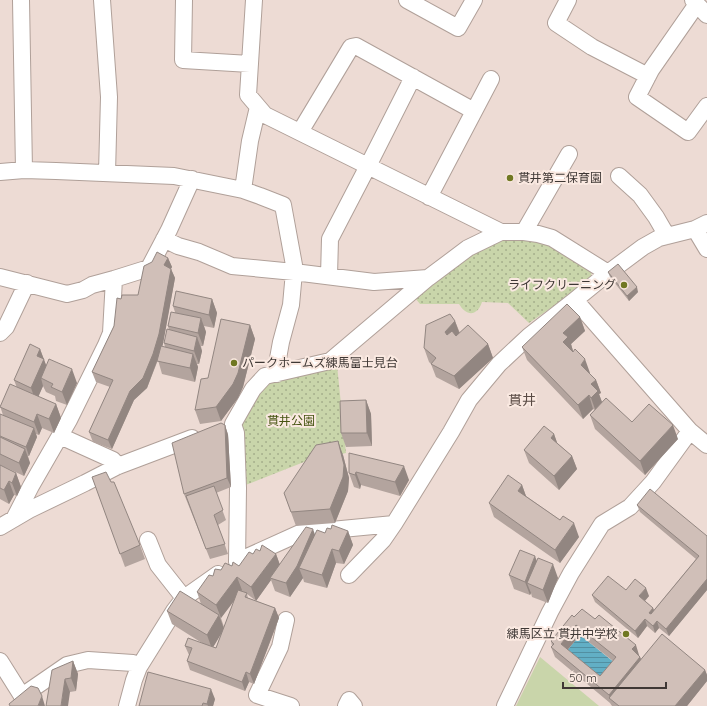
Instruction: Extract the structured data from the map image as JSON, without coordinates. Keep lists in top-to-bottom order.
{
  "districts": ["貫井"],
  "parks": ["貫井公園"],
  "places": [
    "貫井第二保育園",
    "ライフクリーニング",
    "パークホームズ練馬富士見台",
    "練馬区立 貫井中学校"
  ],
  "scale_bar": "50 m"
}
